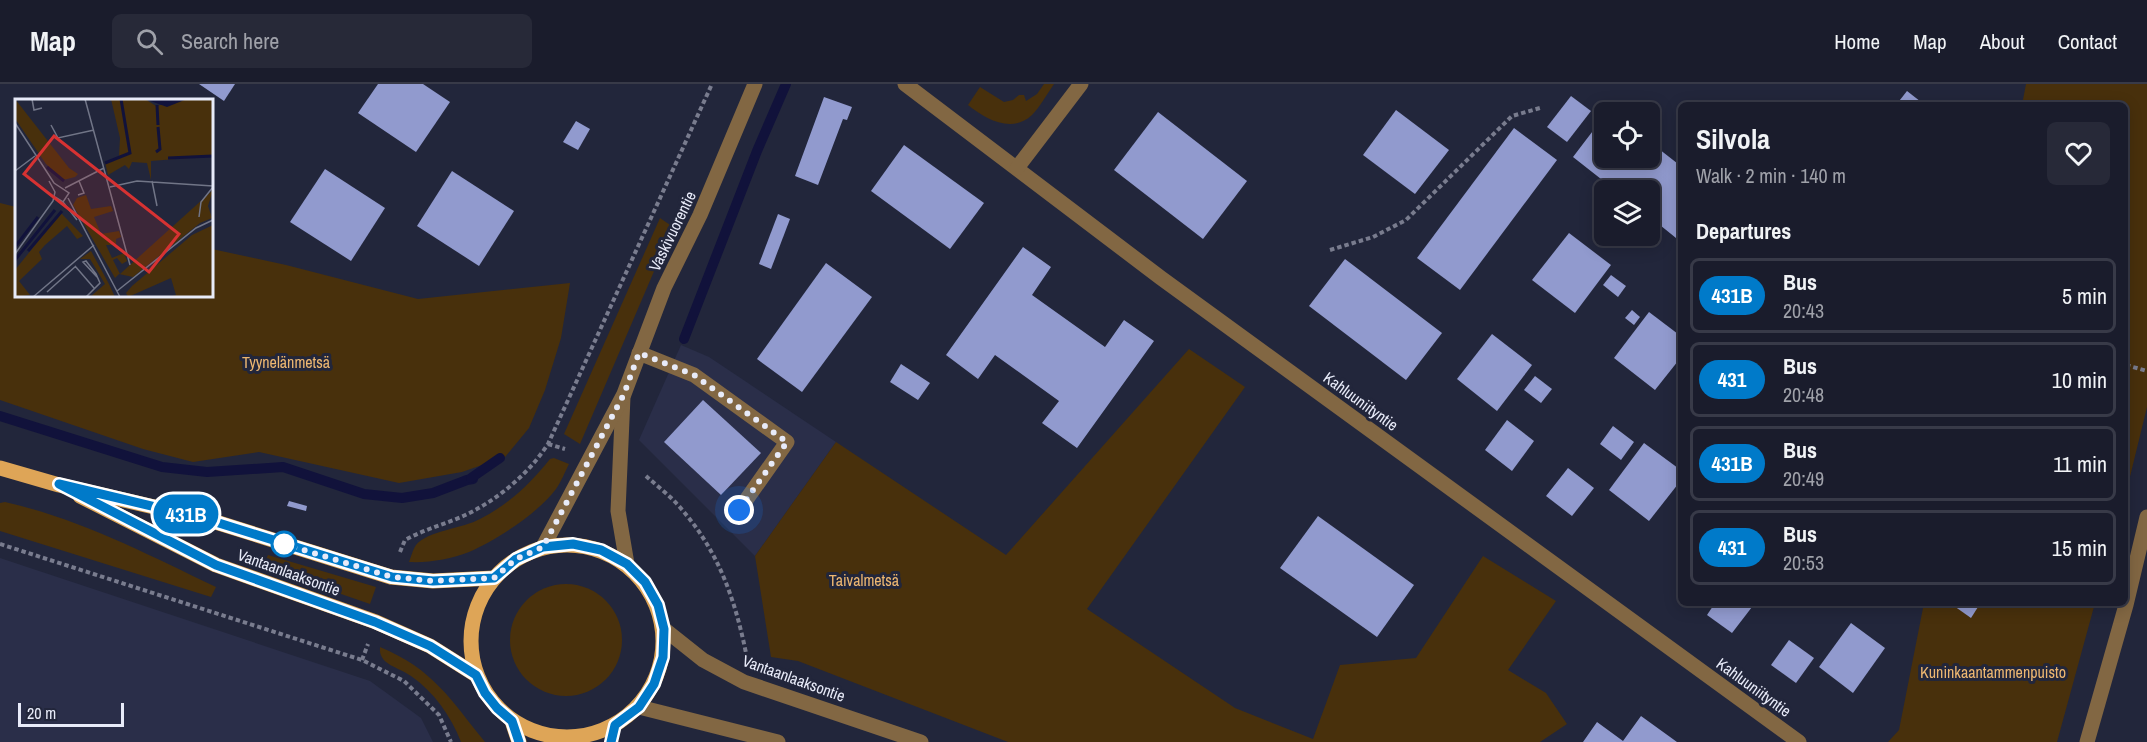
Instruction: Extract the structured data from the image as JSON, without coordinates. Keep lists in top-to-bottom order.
{
  "streets": {
    "main road": ["Vantaanlaaksontie"],
    "street": ["Vaskivuorentie", "Kahluuniityntie"]
  },
  "crossings": [
    ["Vaskivuorentie", "Vantaanlaaksontie"]
  ],
  "parks": ["Tyynelänmetsä", "Taivalmetsä", "Kuninkaantammenpuisto"],
  "lines": ["bus line 431B"],
  "scale_bar": "20 m",
  "page": {
    "header": "Map",
    "search": "Search here",
    "nav": [
      "Home",
      "Map",
      "About",
      "Contact"
    ],
    "on_map": "431B",
    "heading": [
      ["Silvola", "Walk · 2 min · 140 m"],
      "Departures"
    ],
    "list": [
      {
        "mark": "431B",
        "name": "Bus",
        "note": "20:43",
        "value": "5 min"
      },
      {
        "mark": "431",
        "name": "Bus",
        "note": "20:48",
        "value": "10 min"
      },
      {
        "mark": "431B",
        "name": "Bus",
        "note": "20:49",
        "value": "11 min"
      },
      {
        "mark": "431",
        "name": "Bus",
        "note": "20:53",
        "value": "15 min"
      }
    ],
    "scale": "20 m"
  }
}
